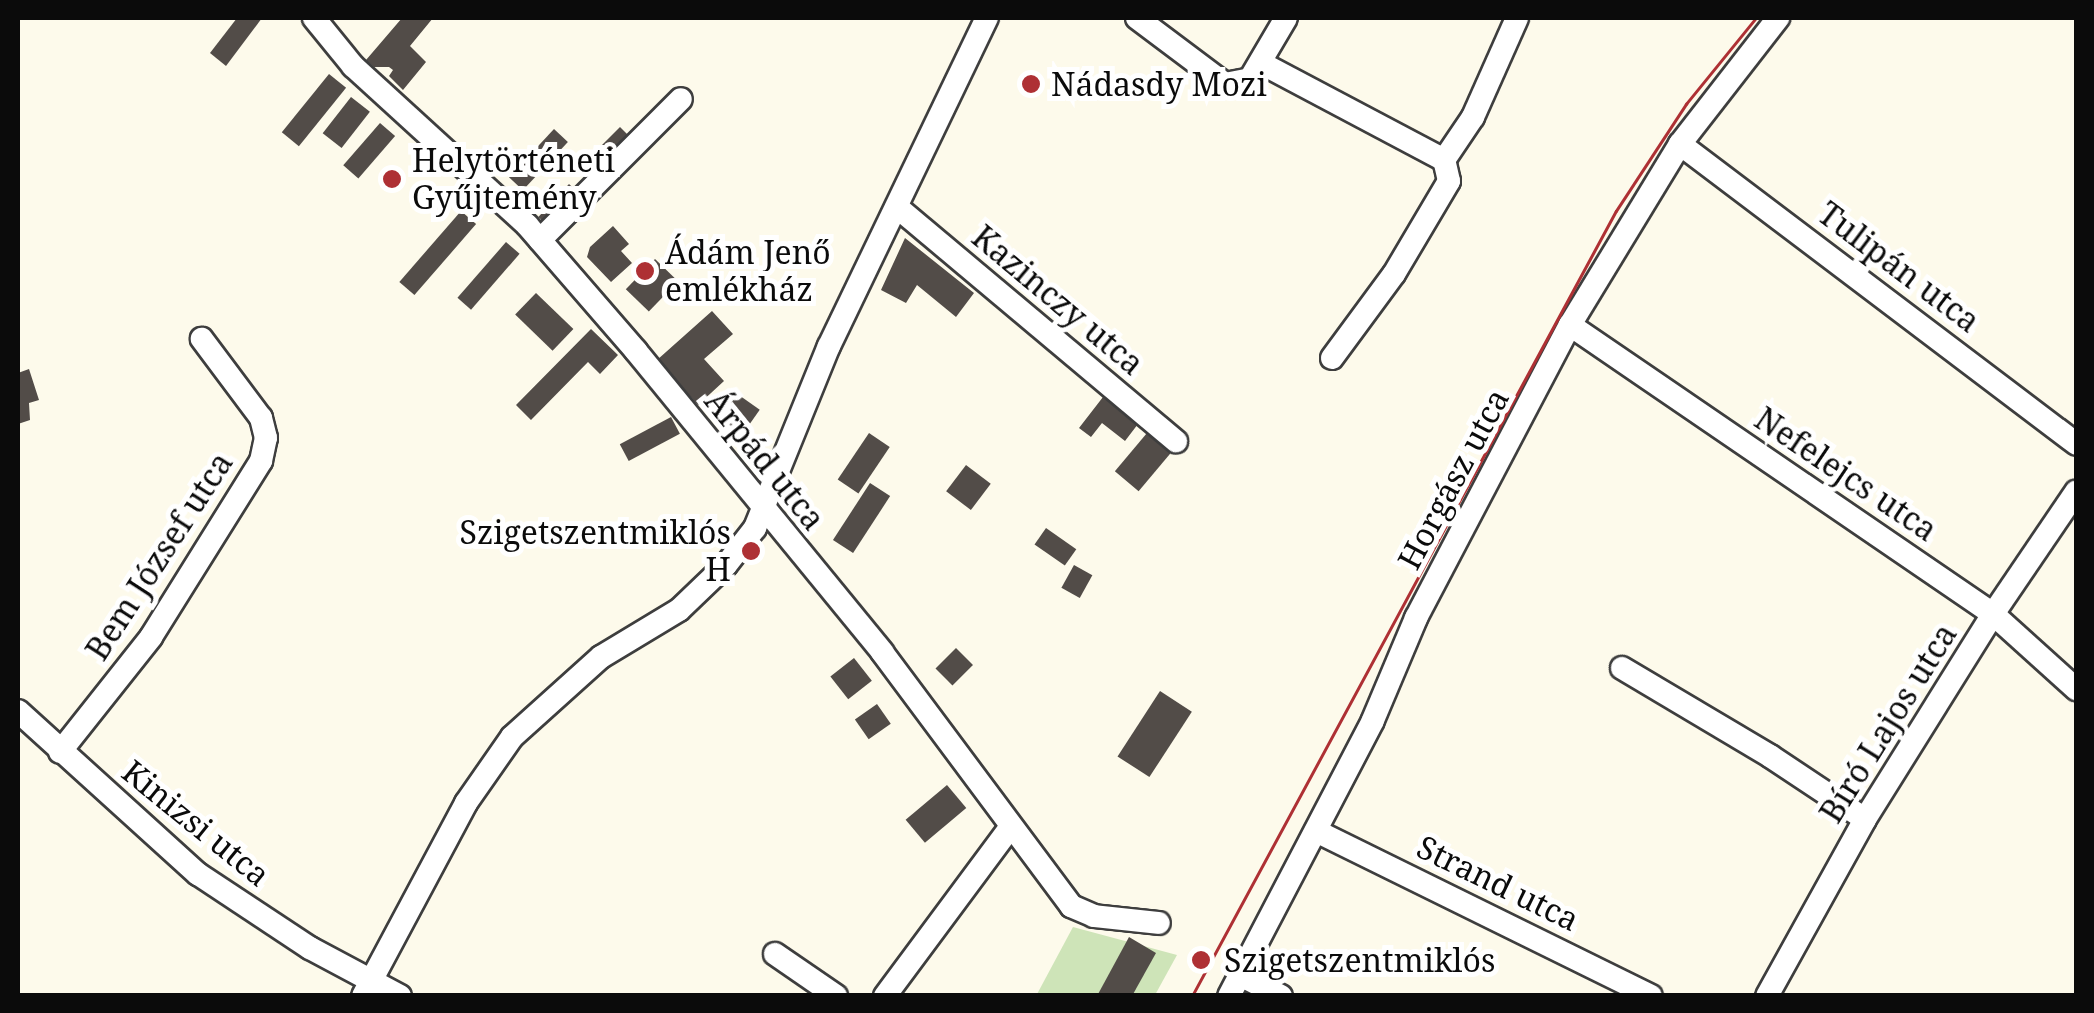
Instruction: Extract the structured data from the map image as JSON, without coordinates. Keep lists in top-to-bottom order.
{
  "streets": {
    "street": [
      "Tulipán utca",
      "Kazinczy utca",
      "Árpád utca",
      "Nefelejcs utca",
      "Horgász utca",
      "Bem József utca",
      "Bíró Lajos utca",
      "Kinizsi utca",
      "Strand utca"
    ]
  },
  "crossings": [
    ["Tulipán utca", "Horgász utca"],
    ["Nefelejcs utca", "Horgász utca"],
    ["Nefelejcs utca", "Bíró Lajos utca"],
    ["Horgász utca", "Strand utca"],
    ["Bem József utca", "Kinizsi utca"]
  ],
  "places": [
    "Nádasdy Mozi",
    "Helytörténeti Gyűjtemény",
    "Ádám Jenő emlékház",
    "Szigetszentmiklós H",
    "Szigetszentmiklós"
  ]
}
